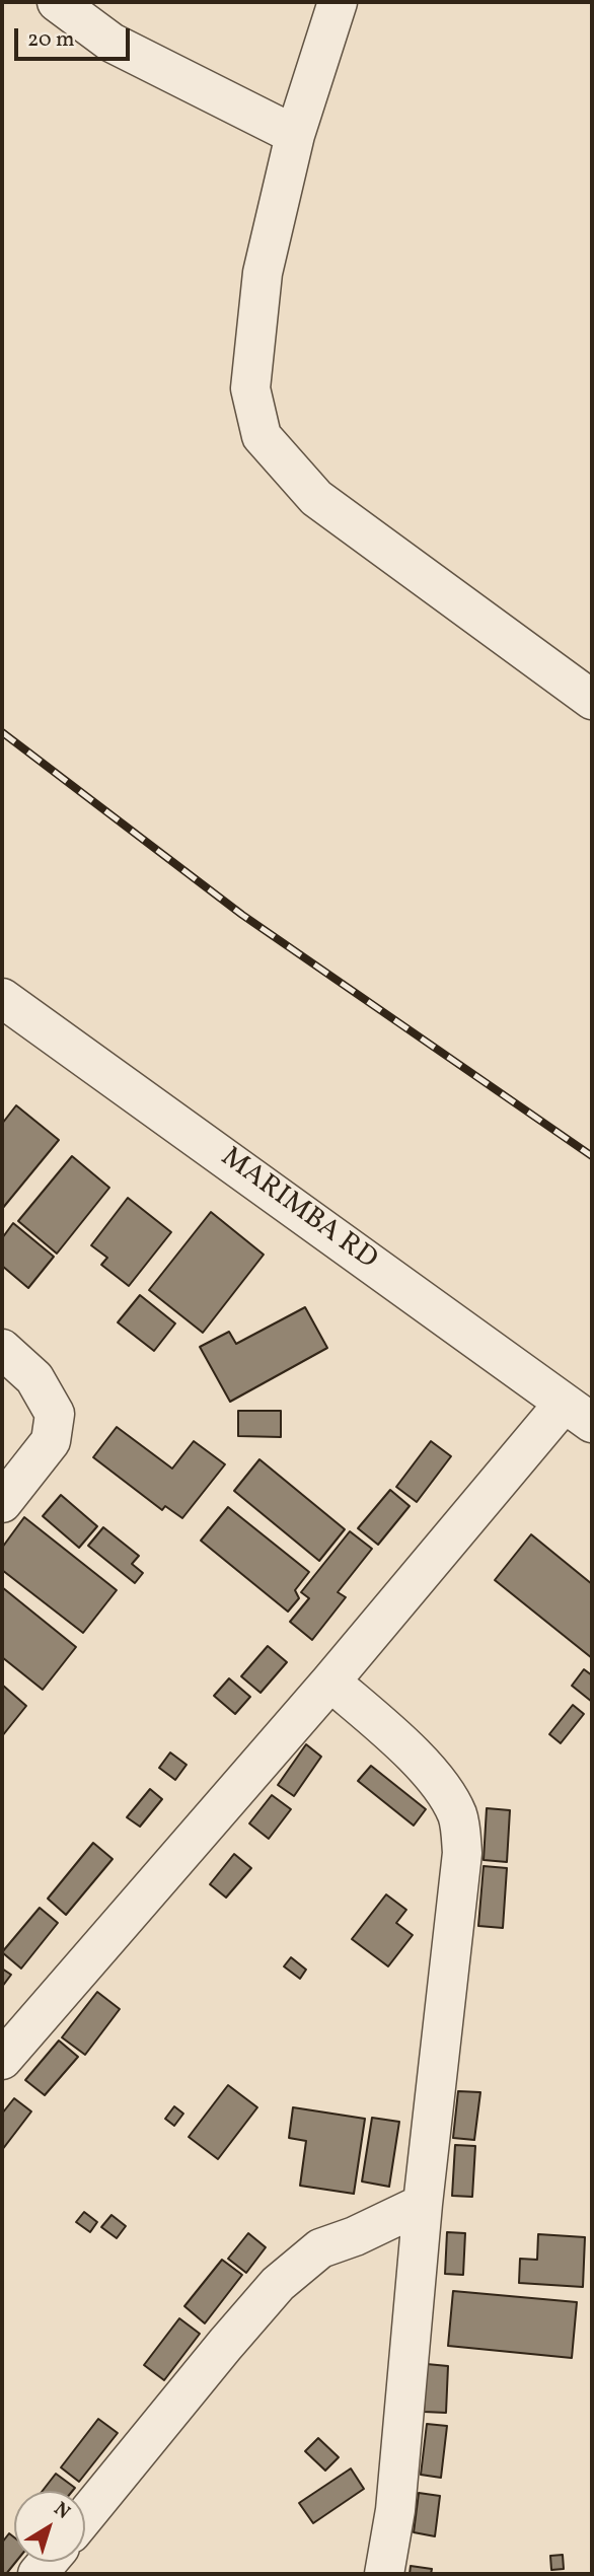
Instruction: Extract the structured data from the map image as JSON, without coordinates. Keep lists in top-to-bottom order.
{
  "streets": {
    "street": ["MARIMBA RD"]
  },
  "scale_bar": "20 m",
  "north": "top right"
}
